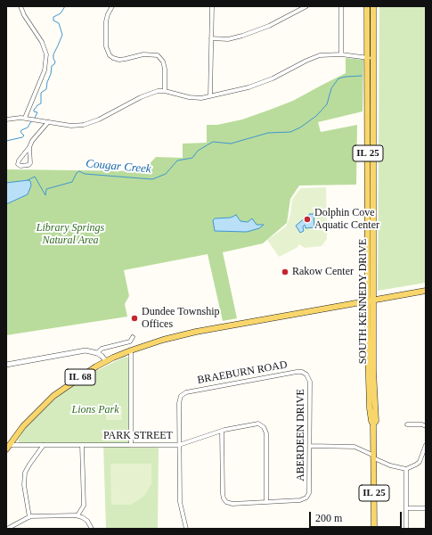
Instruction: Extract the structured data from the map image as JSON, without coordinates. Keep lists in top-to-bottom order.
{
  "streets": {
    "main road": ["IL 25", "SOUTH KENNEDY DRIVE", "IL 68"],
    "street": ["BRAEBURN ROAD", "ABERDEEN DRIVE", "PARK STREET"]
  },
  "crossings": [
    ["SOUTH KENNEDY DRIVE", "IL 68"],
    ["BRAEBURN ROAD", "ABERDEEN DRIVE"],
    ["BRAEBURN ROAD", "PARK STREET"],
    ["IL 68", "PARK STREET"],
    ["ABERDEEN DRIVE", "PARK STREET"]
  ],
  "water": ["Cougar Creek"],
  "parks": ["Library Springs Natural Area", "Lions Park"],
  "places": ["Dolphin Cove Aquatic Center", "Rakow Center", "Dundee Township Offices"],
  "scale_bar": "200 m"
}
